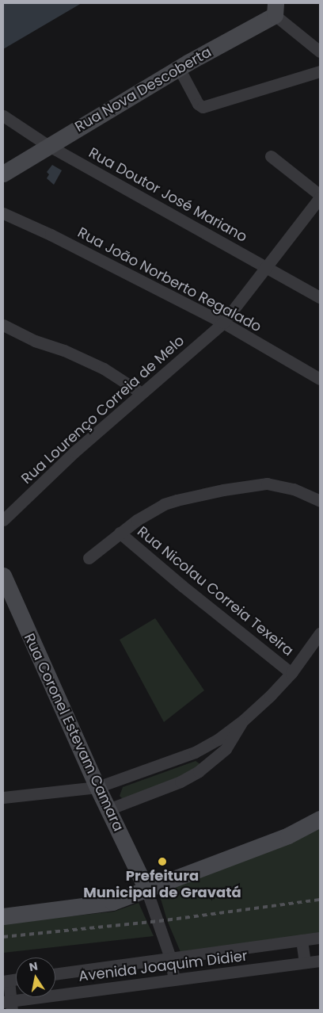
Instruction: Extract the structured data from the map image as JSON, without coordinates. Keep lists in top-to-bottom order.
{
  "streets": {
    "main road": ["Rua Nova Descoberta", "Rua Coronel Estevam Camara"],
    "street": [
      "Rua Doutor José Mariano",
      "Rua João Norberto Regalado",
      "Rua Lourenço Correia de Melo",
      "Rua Nicolau Correia Texeira",
      "Avenida Joaquim Didier"
    ]
  },
  "crossings": [
    ["Rua Nova Descoberta", "Rua Doutor José Mariano"],
    ["Rua Doutor José Mariano", "Rua Lourenço Correia de Melo"],
    ["Rua João Norberto Regalado", "Rua Lourenço Correia de Melo"]
  ],
  "places": ["Prefeitura Municipal de Gravatá"],
  "north": "top"
}
